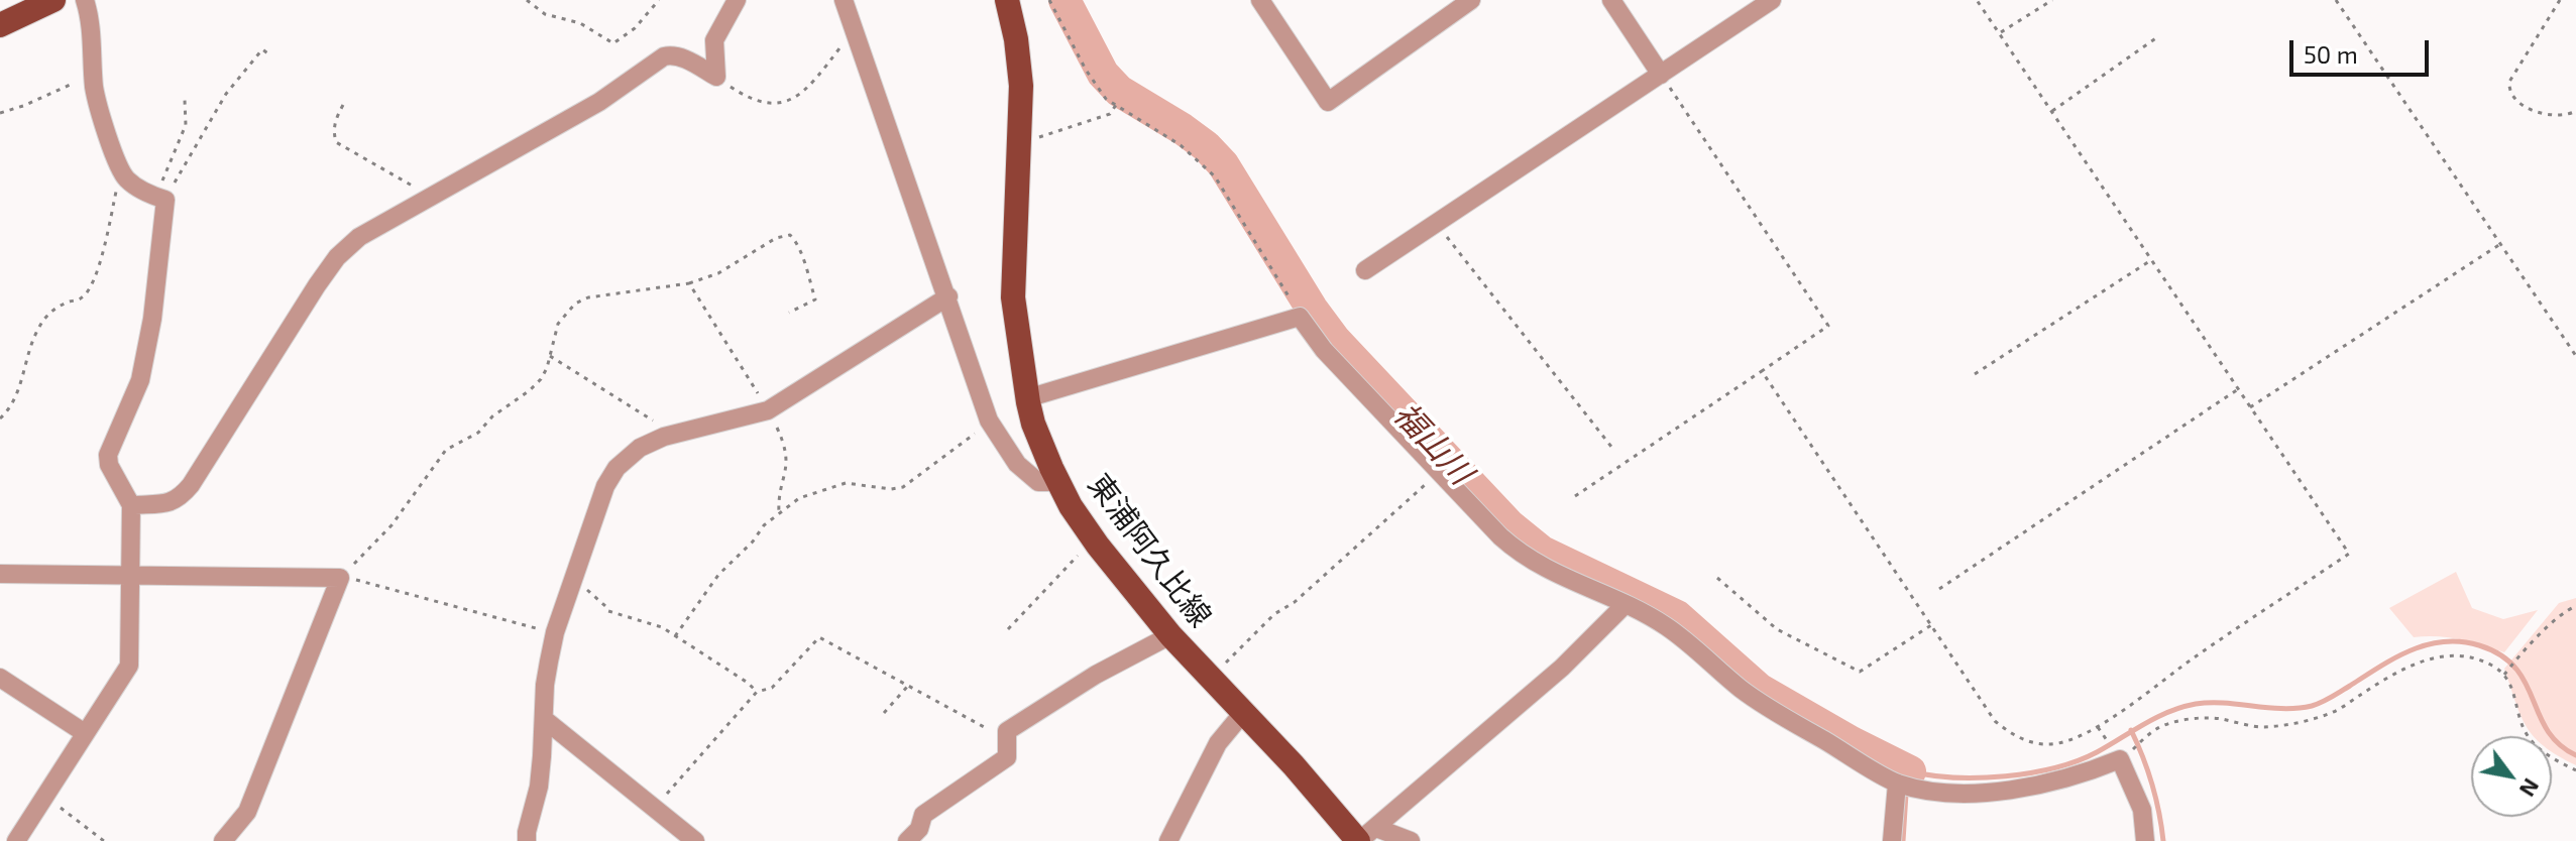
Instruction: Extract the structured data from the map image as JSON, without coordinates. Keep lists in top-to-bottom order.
{
  "streets": {
    "main road": ["東浦阿久比線"]
  },
  "water": ["福山川"],
  "scale_bar": "50 m",
  "north": "bottom right"
}
